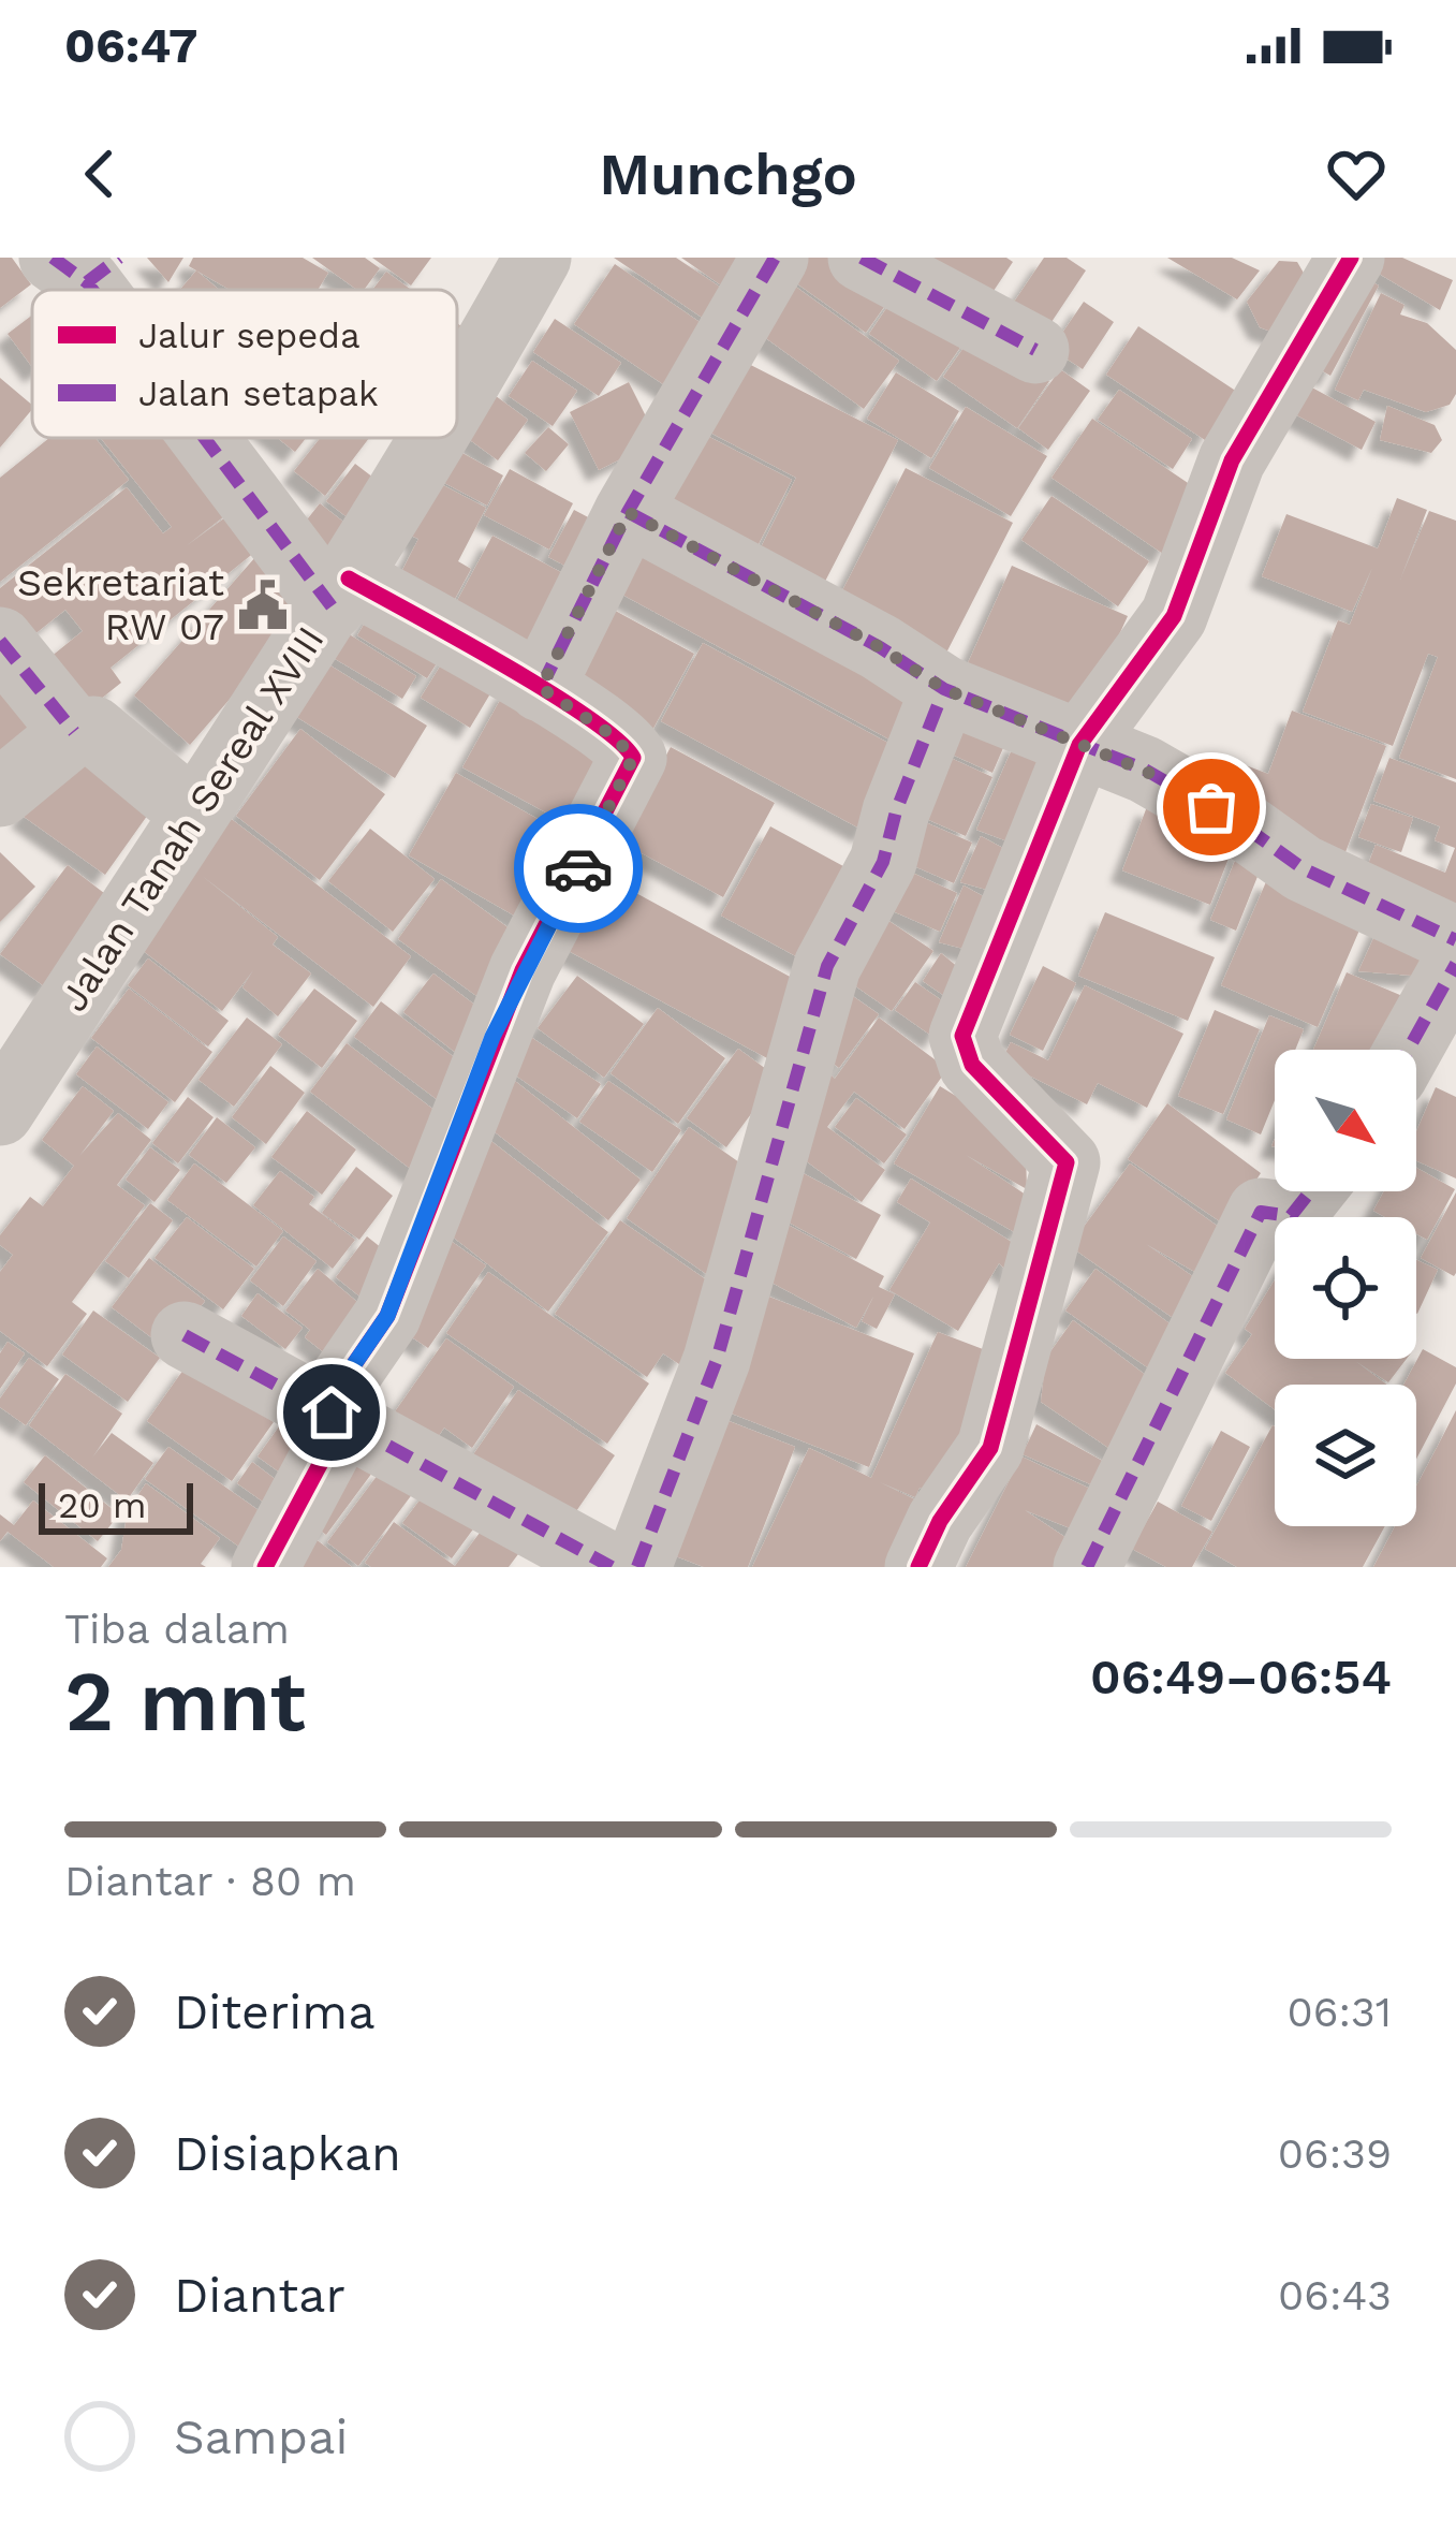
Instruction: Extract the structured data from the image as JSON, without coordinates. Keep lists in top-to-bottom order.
{
  "streets": {
    "street": ["Jalan Tanah Sereal XVIII"]
  },
  "places": {
    "public building": ["Sekretariat RW 07"]
  },
  "legend": ["Jalur sepeda", "Jalan setapak"],
  "scale_bar": "20 m",
  "north": "bottom right",
  "page": {
    "status": "06:47",
    "header": "Munchgo",
    "scale": "20 m",
    "heading": ["2 mnt", "Tiba dalam", "06:49–06:54"],
    "bar": "Diantar · 80 m",
    "list": [
      ["Diterima", "06:31"],
      ["Disiapkan", "06:39"],
      ["Diantar", "06:43"],
      "Sampai"
    ]
  }
}
